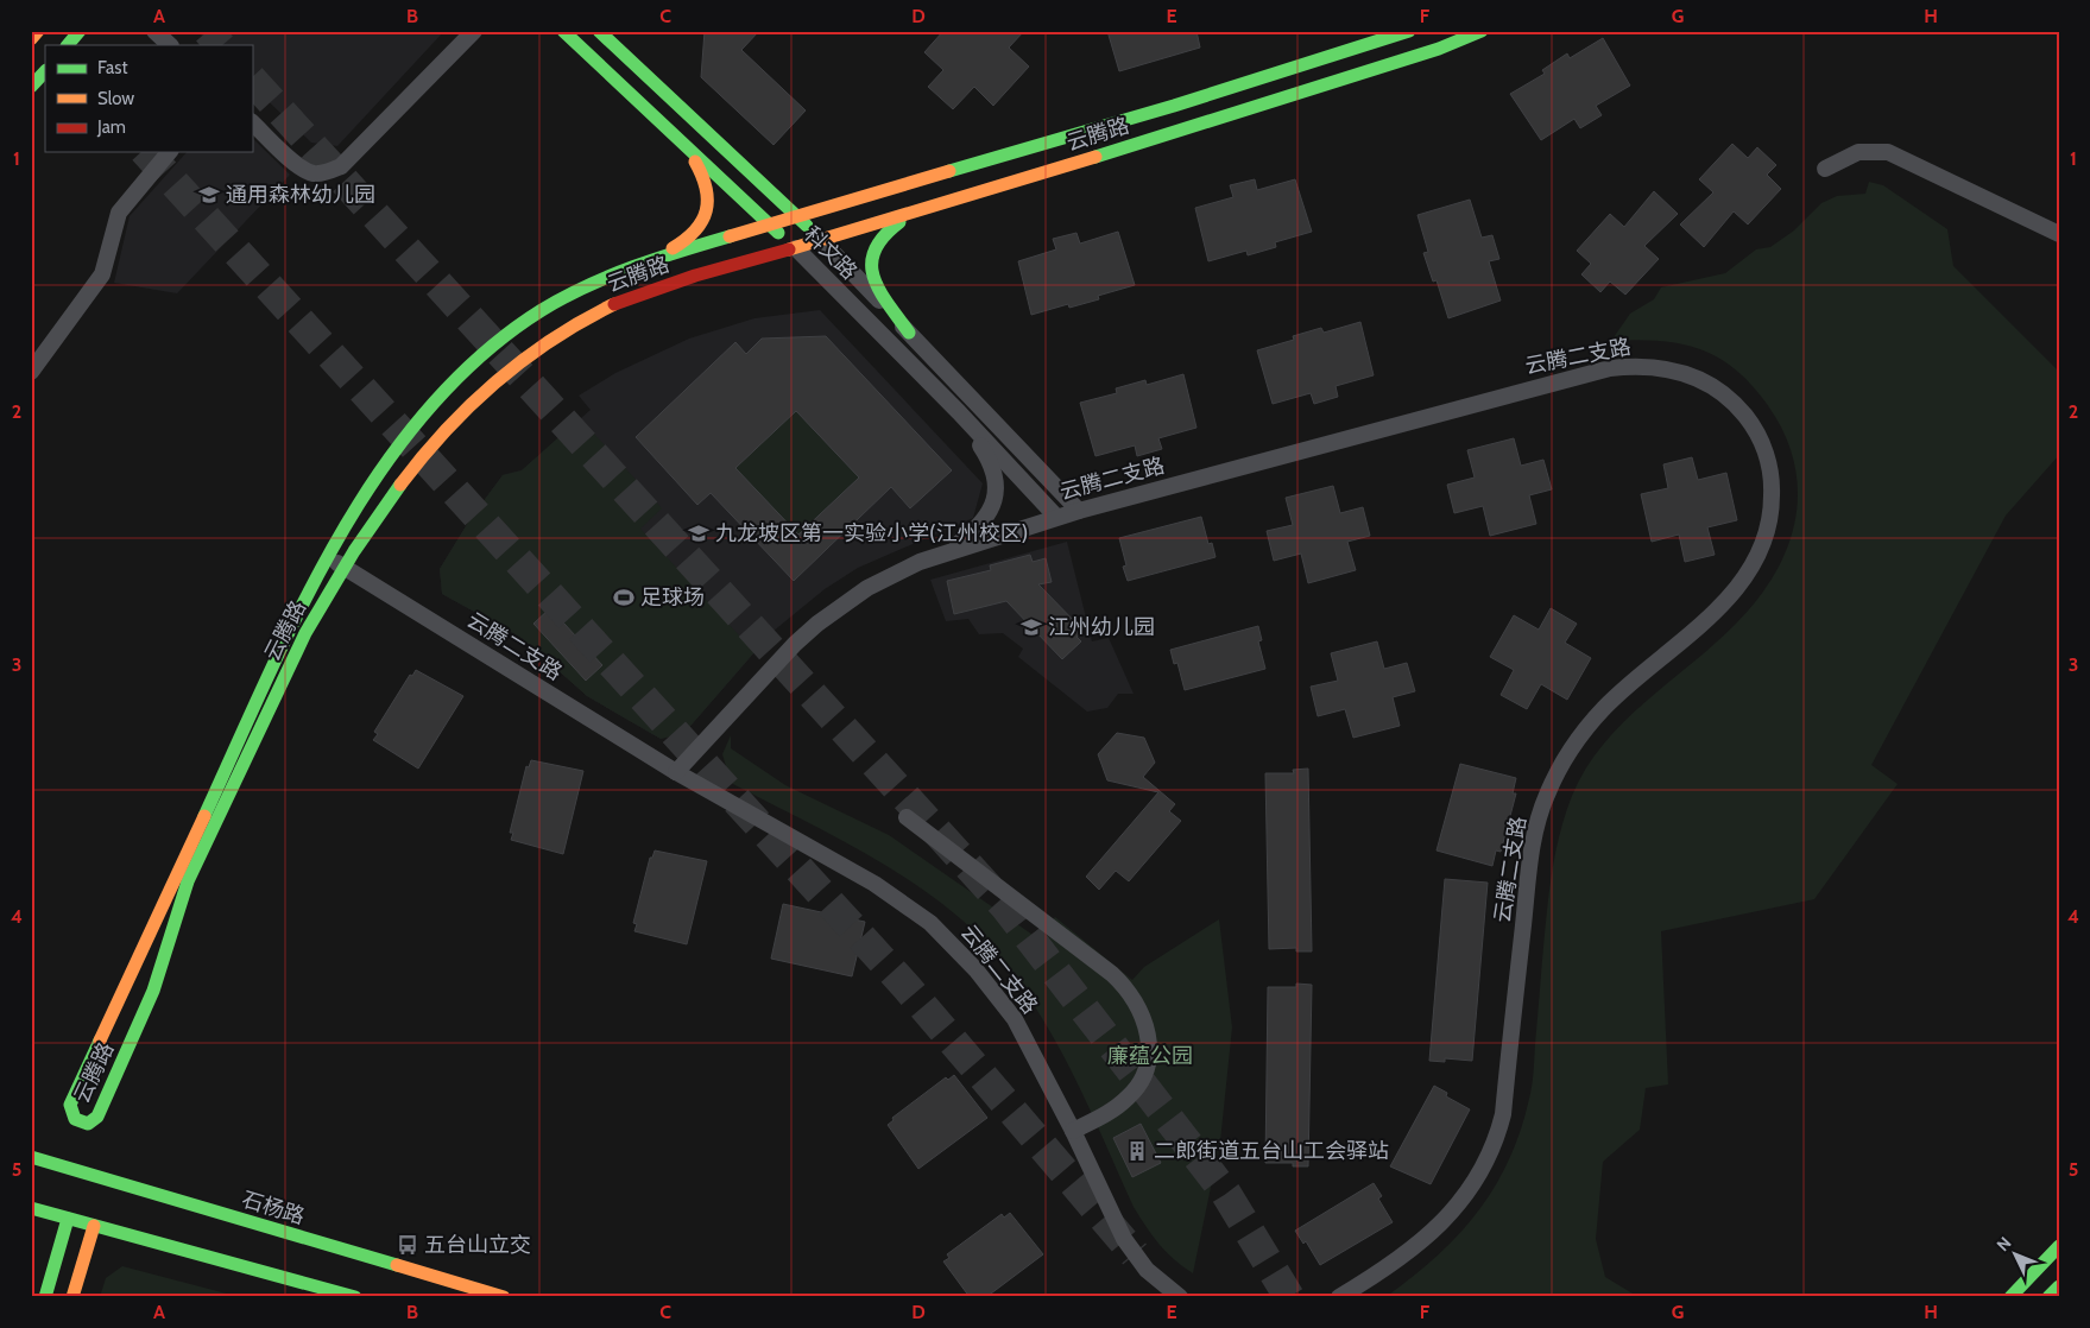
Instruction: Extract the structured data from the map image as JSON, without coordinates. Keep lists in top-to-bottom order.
{
  "streets": {
    "main road": ["云腾路", "科文路", "石杨路"],
    "street": ["云腾二支路"]
  },
  "crossings": [
    ["云腾路", "科文路"],
    ["云腾路", "云腾二支路"],
    ["科文路", "云腾二支路"]
  ],
  "parks": ["廉蕴公园"],
  "places": {
    "school or university": ["通用森林幼儿园", "九龙坡区第一实验小学(江州校区)", "江州幼儿园"],
    "sports": ["足球场"],
    "building": ["二郎街道五台山工会驿站"],
    "bus stop": ["五台山立交"]
  },
  "legend": ["Fast", "Slow", "Jam"],
  "north": "top left",
  "grid": {
    "columns": [
      "A",
      "B",
      "C",
      "D",
      "E",
      "F",
      "G",
      "H"
    ],
    "rows": [
      "1",
      "2",
      "3",
      "4",
      "5"
    ]
  }
}
